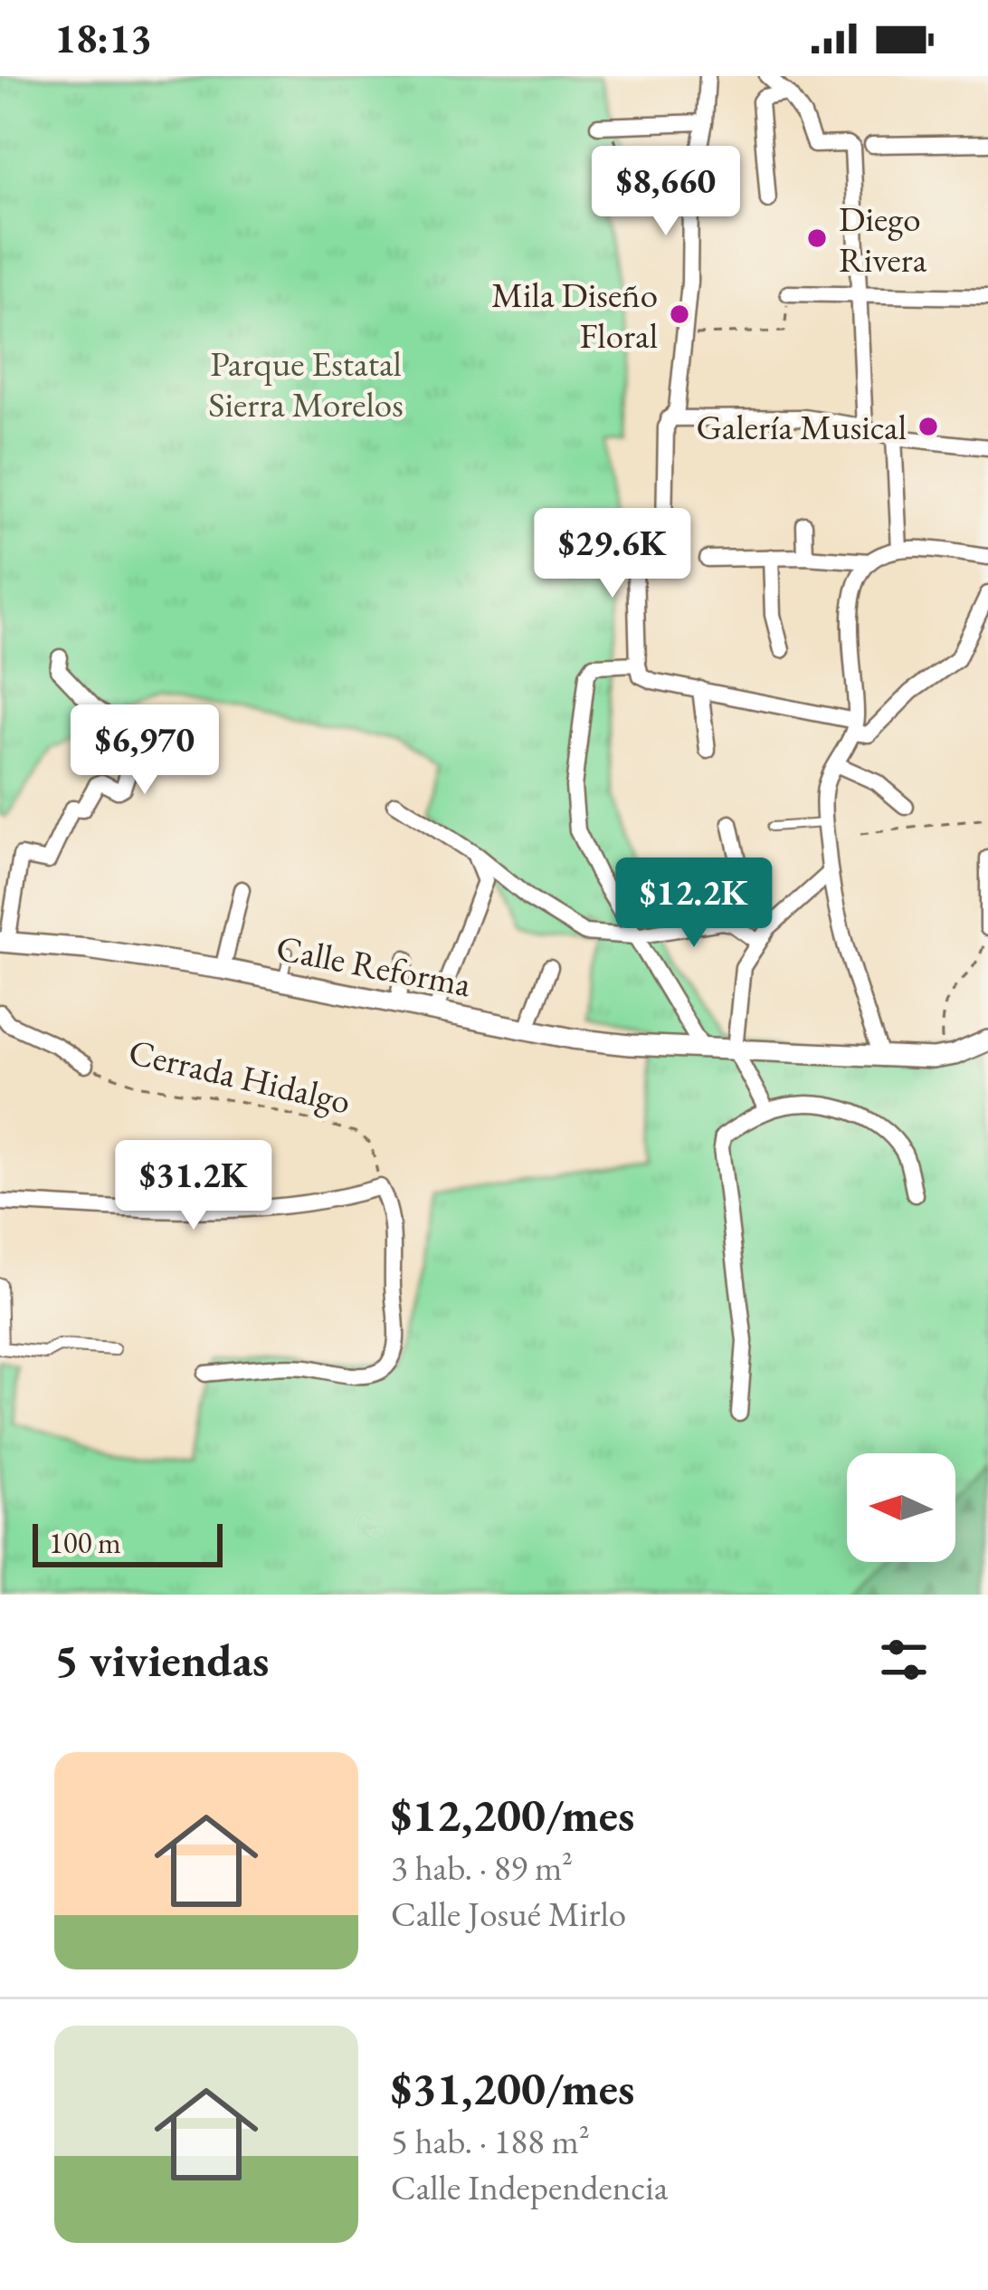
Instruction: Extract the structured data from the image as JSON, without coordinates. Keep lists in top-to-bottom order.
{
  "streets": {
    "street": ["Calle Reforma", "Cerrada Hidalgo"]
  },
  "parks": ["Parque Estatal Sierra Morelos"],
  "places": ["Diego Rivera", "Mila Diseño Floral", "Galería Musical"],
  "scale_bar": "100 m",
  "north": "left",
  "page": {
    "status": "18:13",
    "price": [
      "$8,660",
      "$29.6K",
      "$6,970",
      "$12.2K",
      "$31.2K"
    ],
    "scale": "100 m",
    "heading": "5 viviendas",
    "list": [
      {
        "name": "$12,200/mes",
        "note": "3 hab. · 89 m² · Calle Josué Mirlo"
      },
      {
        "name": "$31,200/mes",
        "note": "5 hab. · 188 m² · Calle Independencia"
      }
    ]
  }
}
